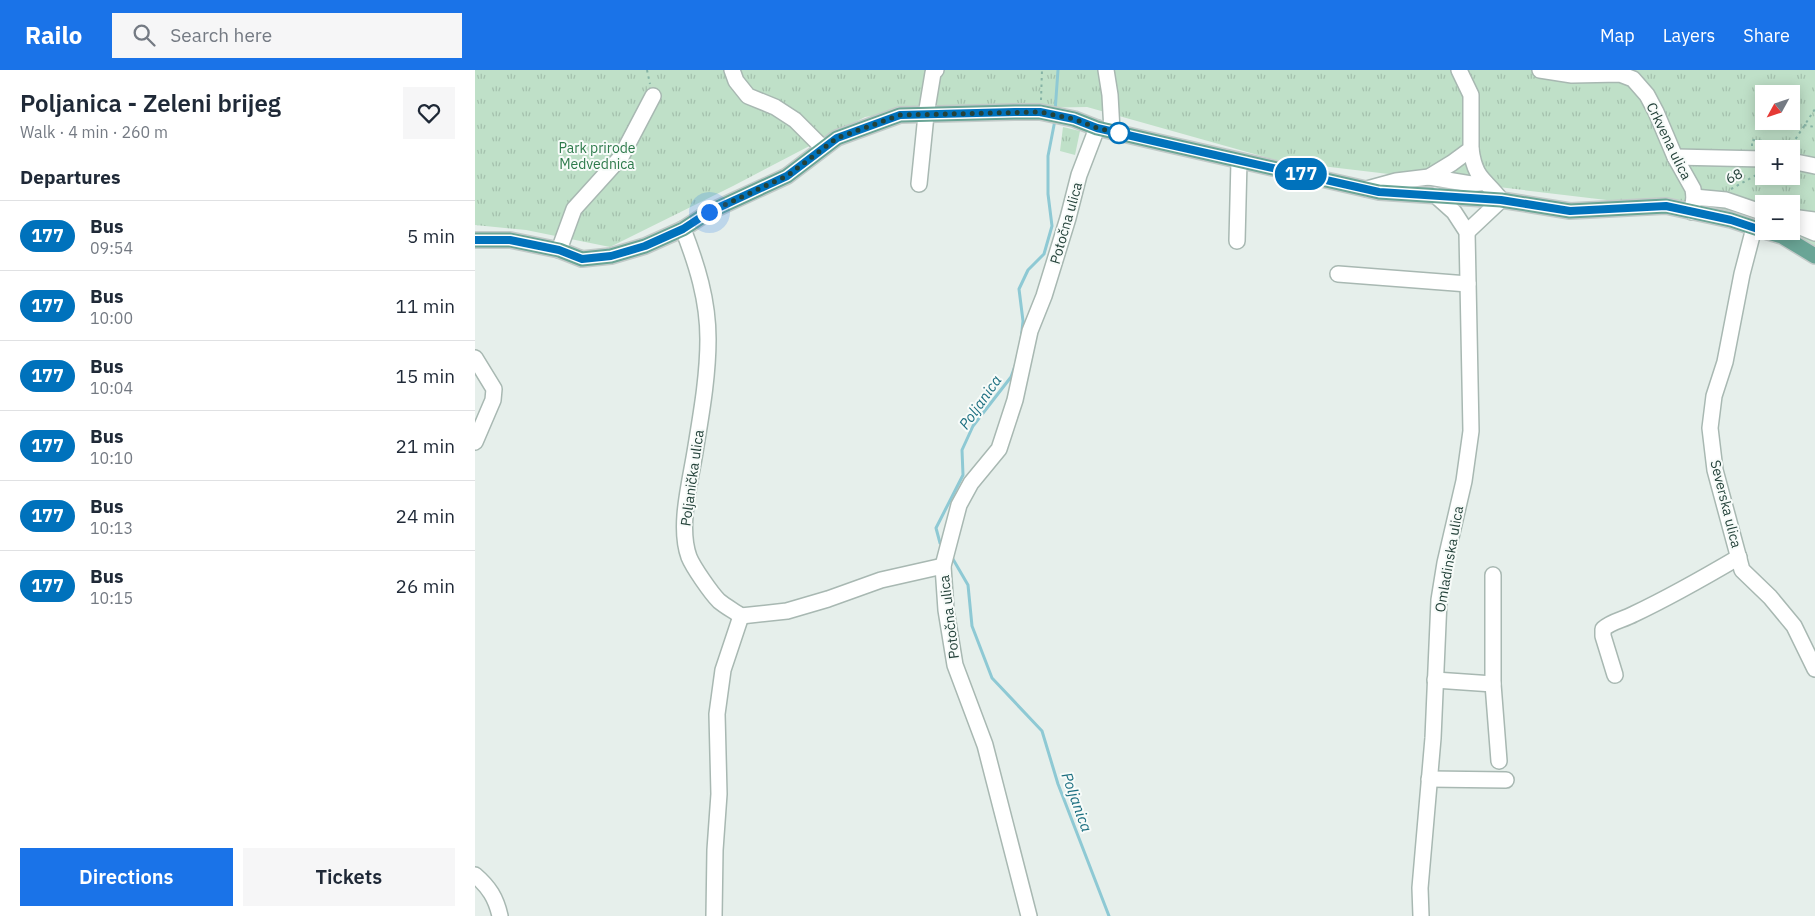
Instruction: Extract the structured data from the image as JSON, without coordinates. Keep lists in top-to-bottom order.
{
  "streets": {
    "street": [
      "Crkvena ulica",
      "Potočna ulica",
      "Poljanička ulica",
      "Severska ulica",
      "Omladinska ulica"
    ],
    "path": ["68"]
  },
  "water": ["Poljanica"],
  "parks": ["Park prirode Medvednica"],
  "lines": ["bus line 177"],
  "north": "bottom left",
  "page": {
    "header": "Railo",
    "search": "Search here",
    "nav": ["Map", "Layers", "Share"],
    "heading": [
      ["Poljanica - Zeleni brijeg", "Walk · 4 min · 260 m"],
      "Departures"
    ],
    "on_map": "177",
    "map_buttons": ["+", "−"],
    "list": [
      {
        "mark": "177",
        "name": "Bus",
        "note": "09:54",
        "value": "5 min"
      },
      {
        "mark": "177",
        "name": "Bus",
        "note": "10:00",
        "value": "11 min"
      },
      {
        "mark": "177",
        "name": "Bus",
        "note": "10:04",
        "value": "15 min"
      },
      {
        "mark": "177",
        "name": "Bus",
        "note": "10:10",
        "value": "21 min"
      },
      {
        "mark": "177",
        "name": "Bus",
        "note": "10:13",
        "value": "24 min"
      },
      {
        "mark": "177",
        "name": "Bus",
        "note": "10:15",
        "value": "26 min"
      }
    ],
    "buttons": ["Directions", "Tickets"]
  }
}
